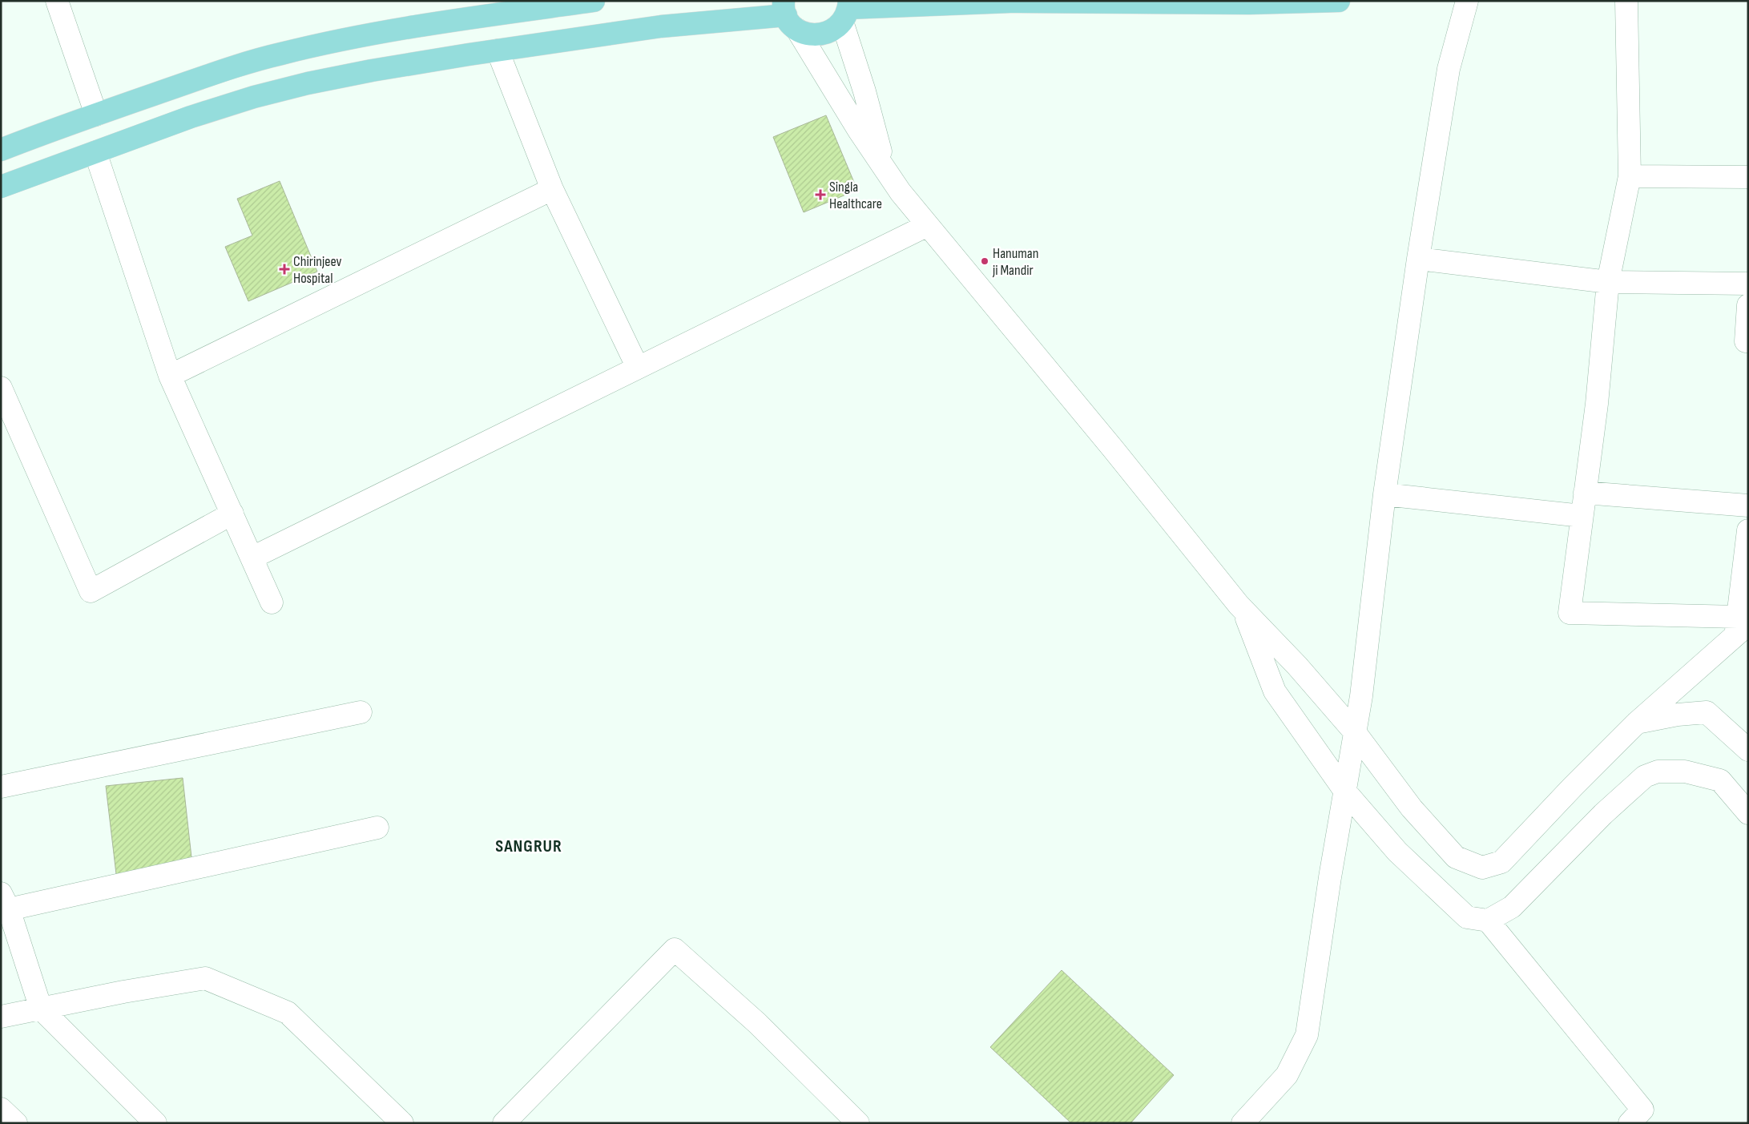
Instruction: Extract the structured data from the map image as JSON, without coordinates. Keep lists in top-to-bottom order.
{
  "districts": ["SANGRUR"],
  "places": {
    "health": ["Singla Healthcare", "Chirinjeev Hospital"],
    "other": ["Hanuman ji Mandir"]
  }
}
